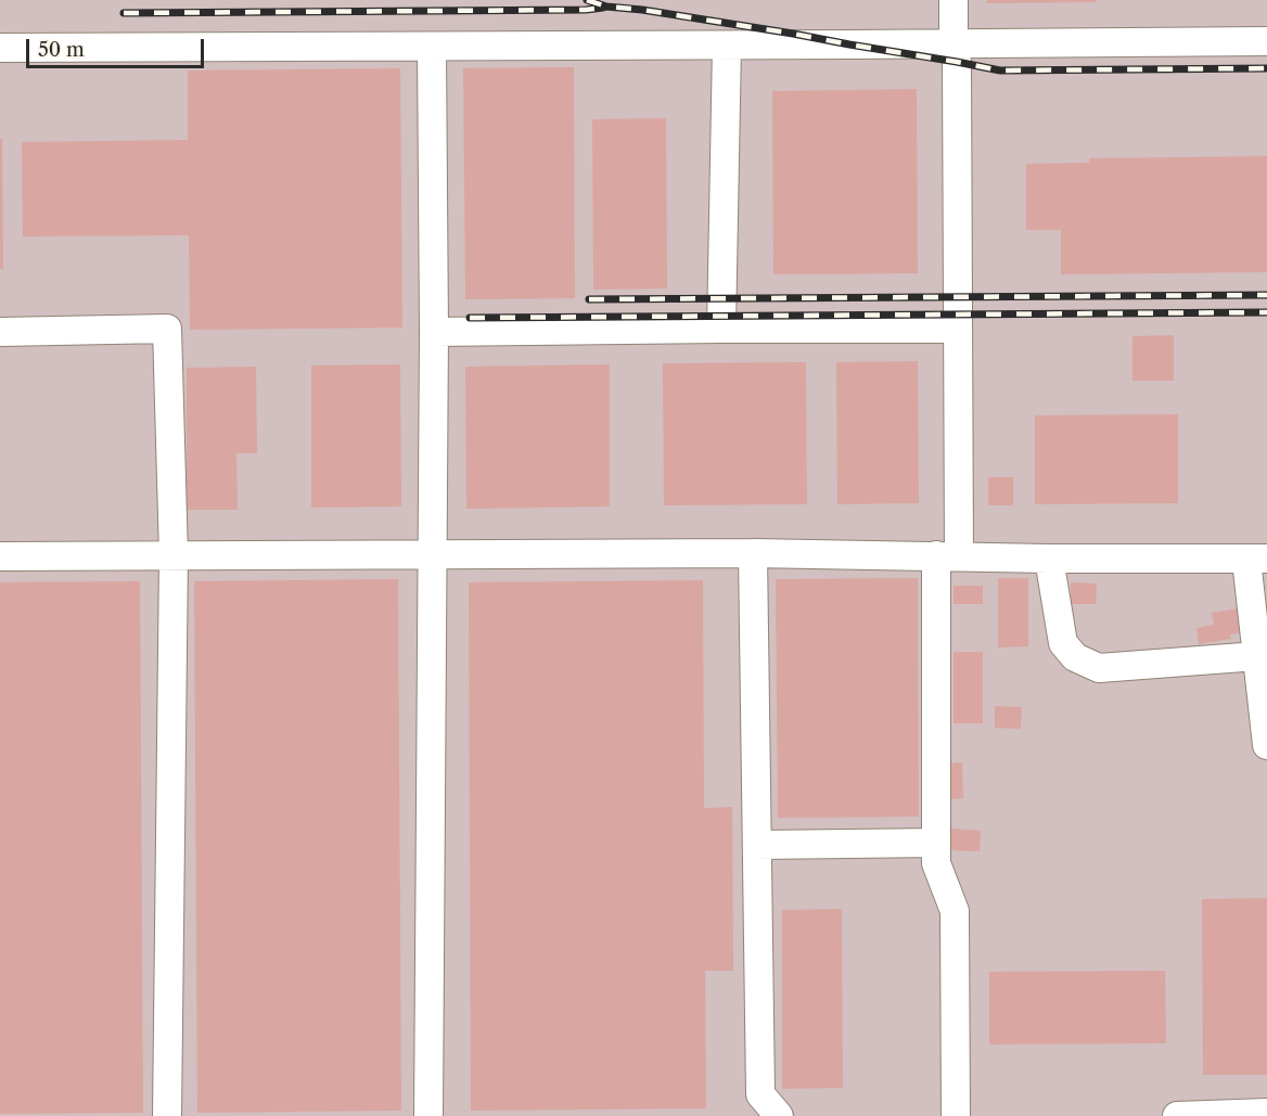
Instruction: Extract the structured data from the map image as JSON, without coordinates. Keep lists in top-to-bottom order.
{
  "scale_bar": "50 m"
}
